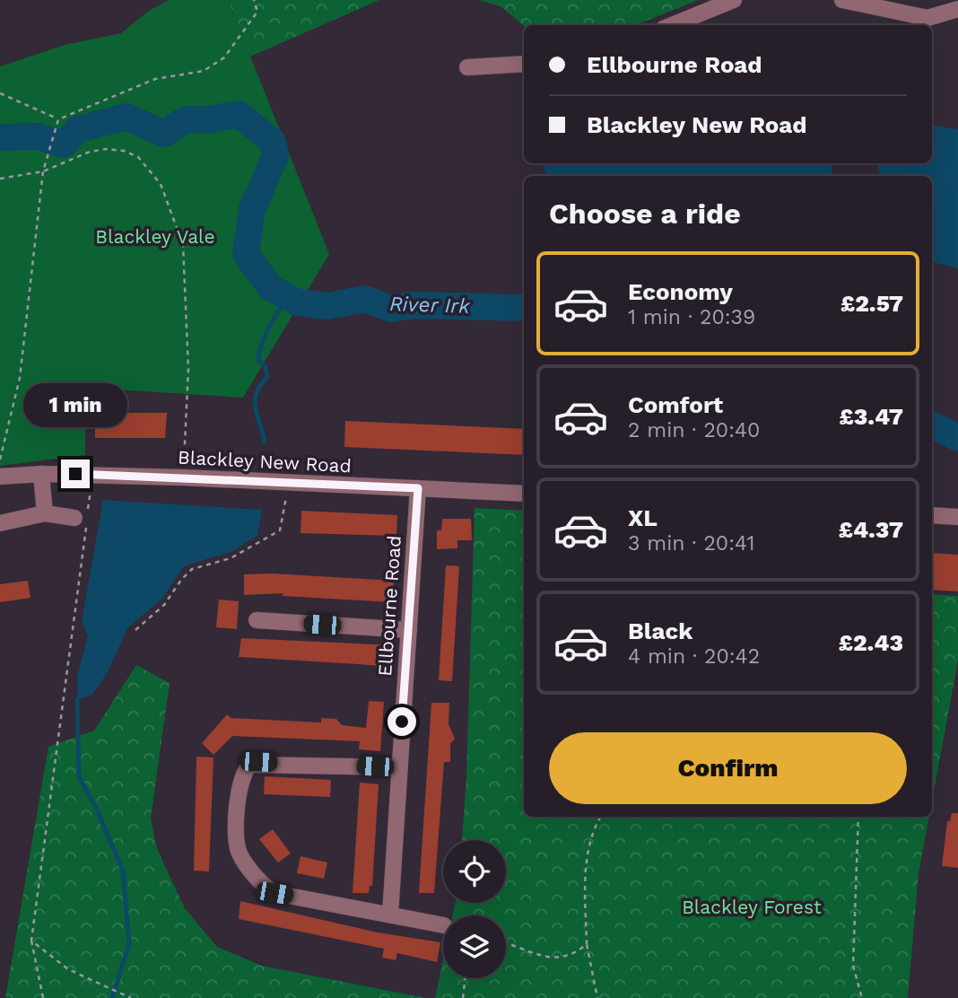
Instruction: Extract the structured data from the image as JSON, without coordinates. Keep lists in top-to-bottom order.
{
  "streets": {
    "street": ["Blackley New Road", "Ellbourne Road"]
  },
  "crossings": [
    ["Blackley New Road", "Ellbourne Road"]
  ],
  "water": ["River Irk"],
  "parks": ["Blackley Vale", "Blackley Forest"],
  "page": {
    "banner": ["Ellbourne Road", "Blackley New Road"],
    "heading": "Choose a ride",
    "list": [
      {
        "name": "Economy",
        "note": "1 min · 20:39",
        "value": "£2.57"
      },
      {
        "name": "Comfort",
        "note": "2 min · 20:40",
        "value": "£3.47"
      },
      {
        "name": "XL",
        "note": "3 min · 20:41",
        "value": "£4.37"
      },
      {
        "name": "Black",
        "note": "4 min · 20:42",
        "value": "£2.43"
      }
    ],
    "bubble": "1 min",
    "buttons": "Confirm"
  }
}
